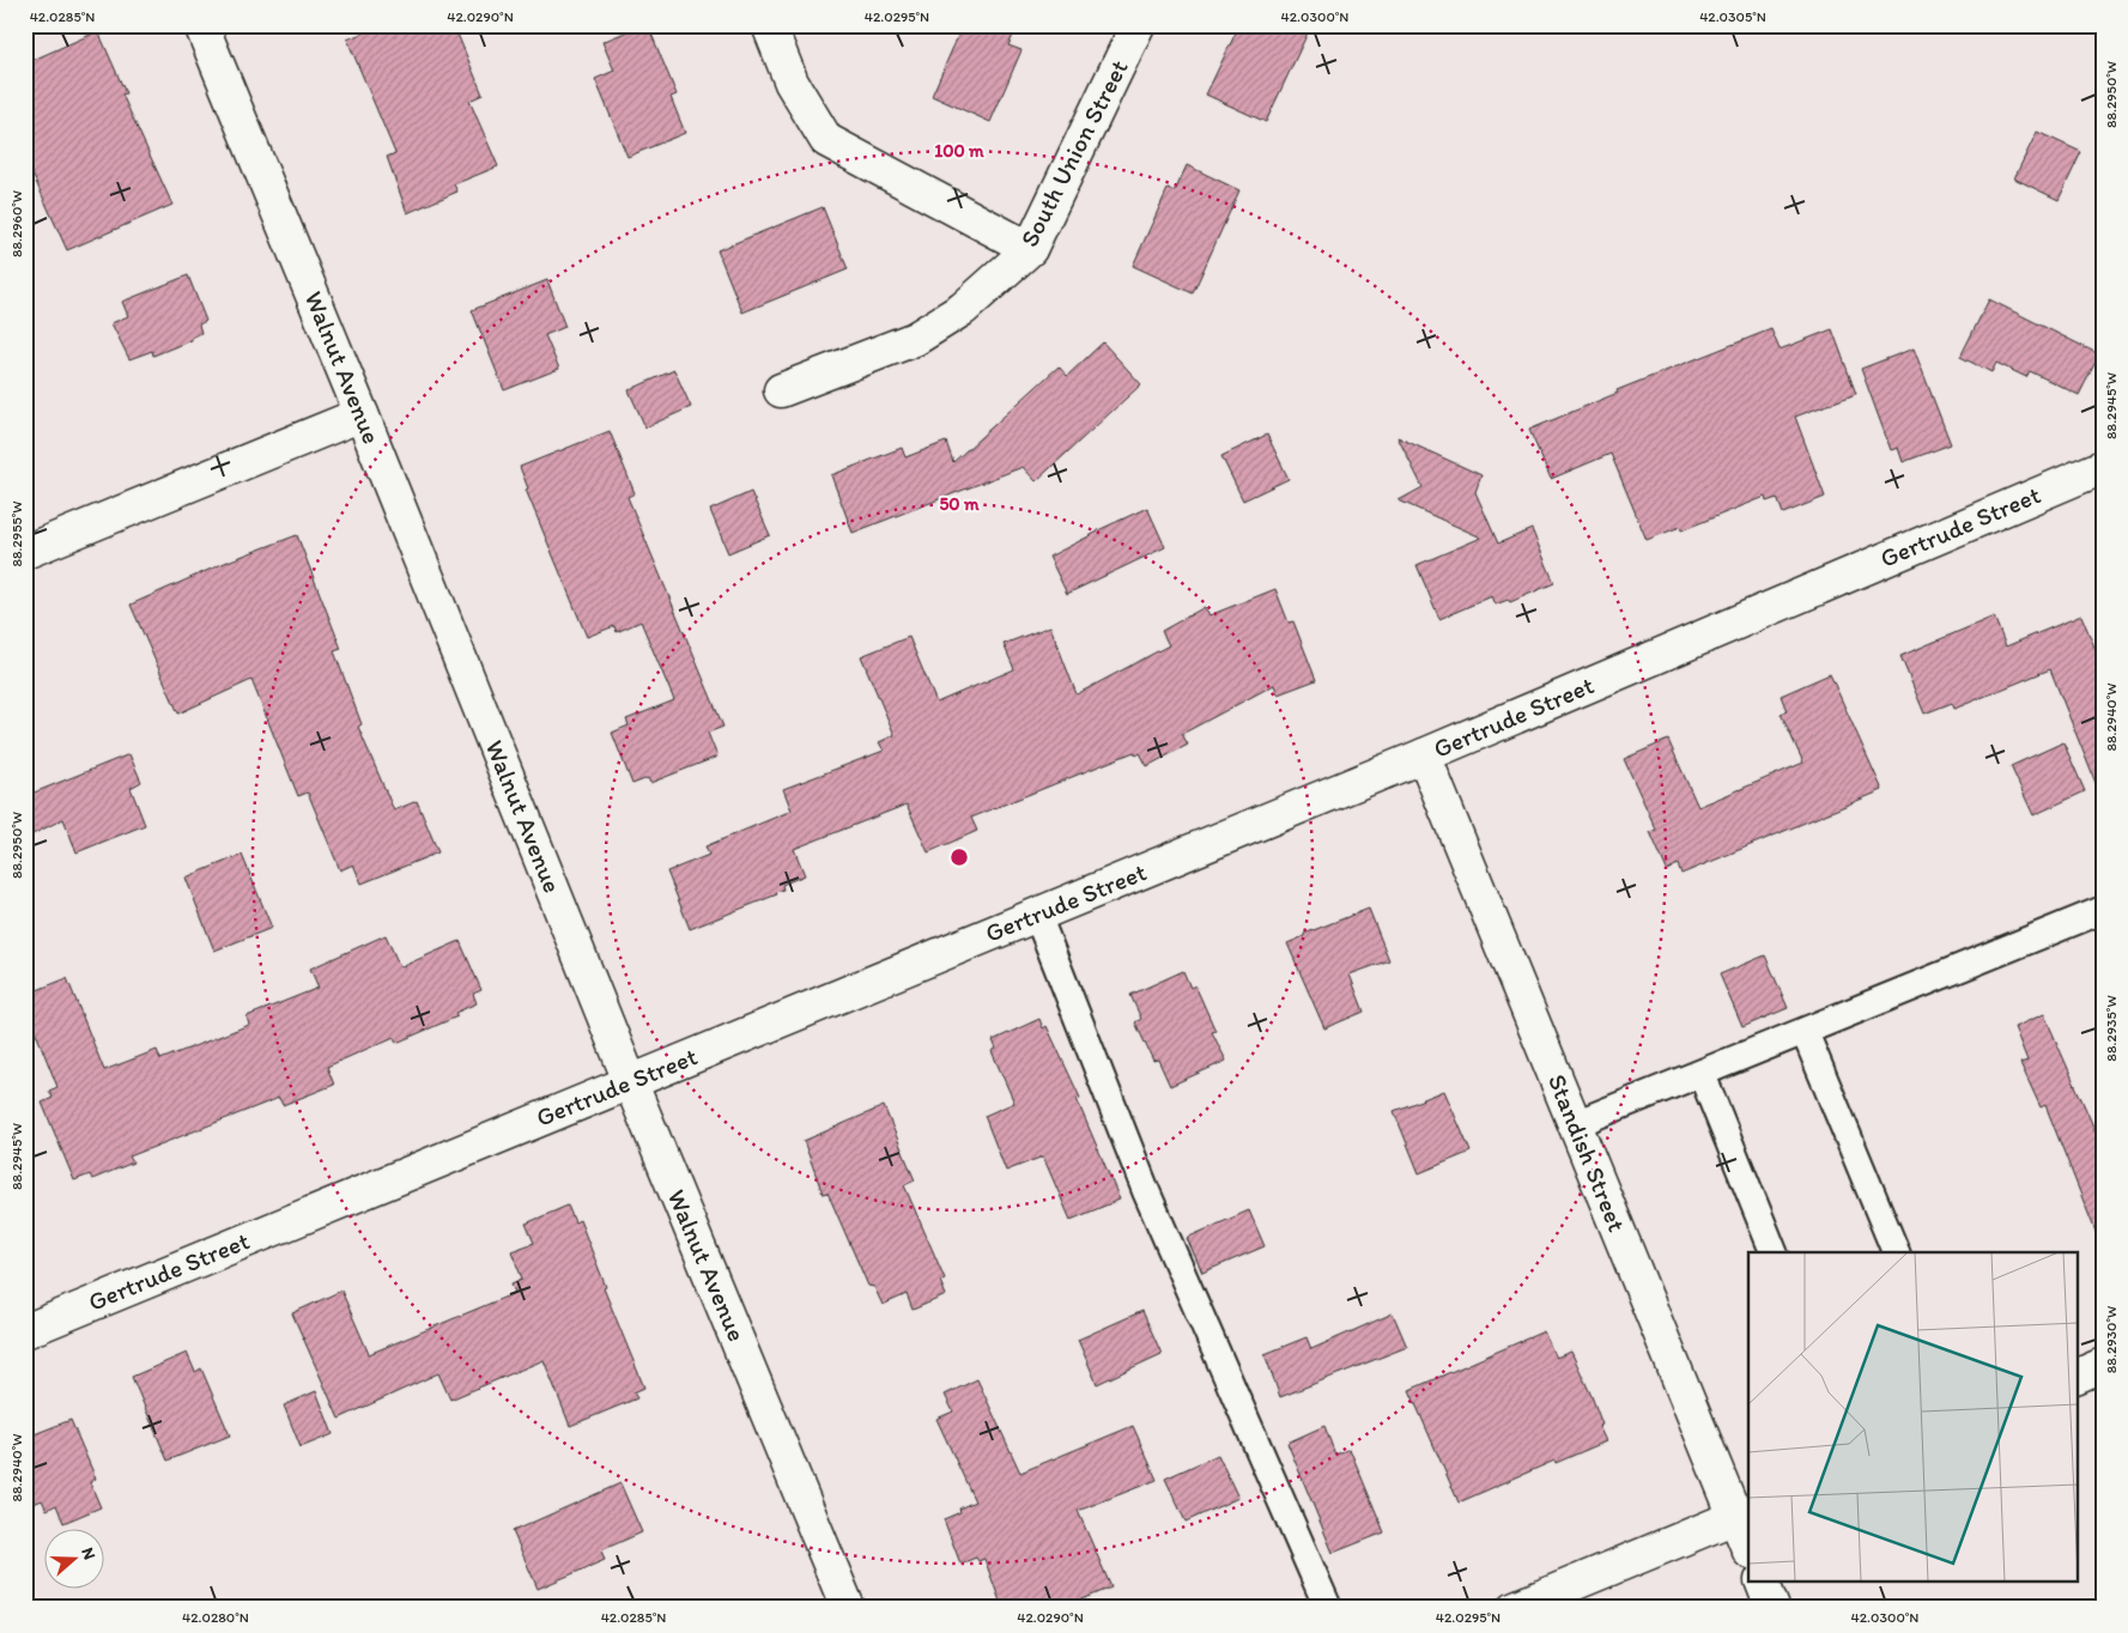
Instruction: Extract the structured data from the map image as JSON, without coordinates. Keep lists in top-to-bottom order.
{
  "streets": {
    "street": [
      "South Union Street",
      "Walnut Avenue",
      "Gertrude Street",
      "Standish Street"
    ]
  },
  "crossings": [
    ["Walnut Avenue", "Gertrude Street"],
    ["Gertrude Street", "Standish Street"]
  ],
  "north": "right",
  "coordinates": [
    "42.0285°N",
    "42.0290°N",
    "42.0295°N",
    "42.0300°N",
    "42.0305°N",
    "88.2950°W",
    "88.2960°W",
    "88.2945°W",
    "88.2955°W",
    "88.2940°W",
    "88.2935°W",
    "88.2930°W",
    "42.0280°N"
  ],
  "rings": ["100 m", "50 m"]
}
